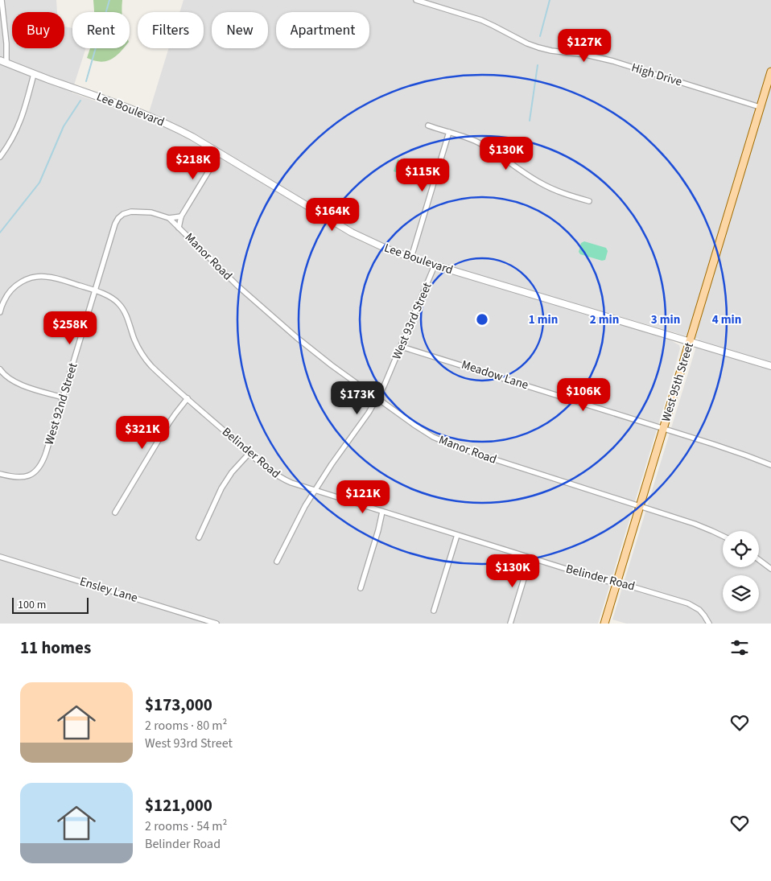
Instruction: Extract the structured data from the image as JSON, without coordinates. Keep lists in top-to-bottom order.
{
  "streets": {
    "main road": ["West 95th Street"],
    "street": [
      "High Drive",
      "Lee Boulevard",
      "Manor Road",
      "West 93rd Street",
      "Meadow Lane",
      "West 92nd Street",
      "Belinder Road",
      "Ensley Lane"
    ]
  },
  "crossings": [
    ["High Drive", "West 95th Street"],
    ["Lee Boulevard", "West 93rd Street"],
    ["Lee Boulevard", "West 95th Street"],
    ["Manor Road", "West 93rd Street"],
    ["Manor Road", "West 95th Street"],
    ["Manor Road", "West 92nd Street"],
    ["West 93rd Street", "Meadow Lane"],
    ["West 93rd Street", "Belinder Road"],
    ["Meadow Lane", "West 95th Street"],
    ["West 95th Street", "Belinder Road"],
    ["West 92nd Street", "Belinder Road"]
  ],
  "scale_bar": "100 m",
  "page": {
    "chip": [
      "Buy",
      "Rent",
      "Filters",
      "New",
      "Apartment"
    ],
    "price": [
      "$127K",
      "$130K",
      "$218K",
      "$115K",
      "$164K",
      "$258K",
      "$106K",
      "$173K",
      "$321K",
      "$121K",
      "$130K"
    ],
    "scale": "100 m",
    "heading": "11 homes",
    "list": [
      {
        "name": "$173,000",
        "note": "2 rooms · 80 m² · West 93rd Street"
      },
      {
        "name": "$121,000",
        "note": "2 rooms · 54 m² · Belinder Road"
      }
    ]
  },
  "rings": [
    "1 min",
    "2 min",
    "3 min",
    "4 min"
  ]
}
